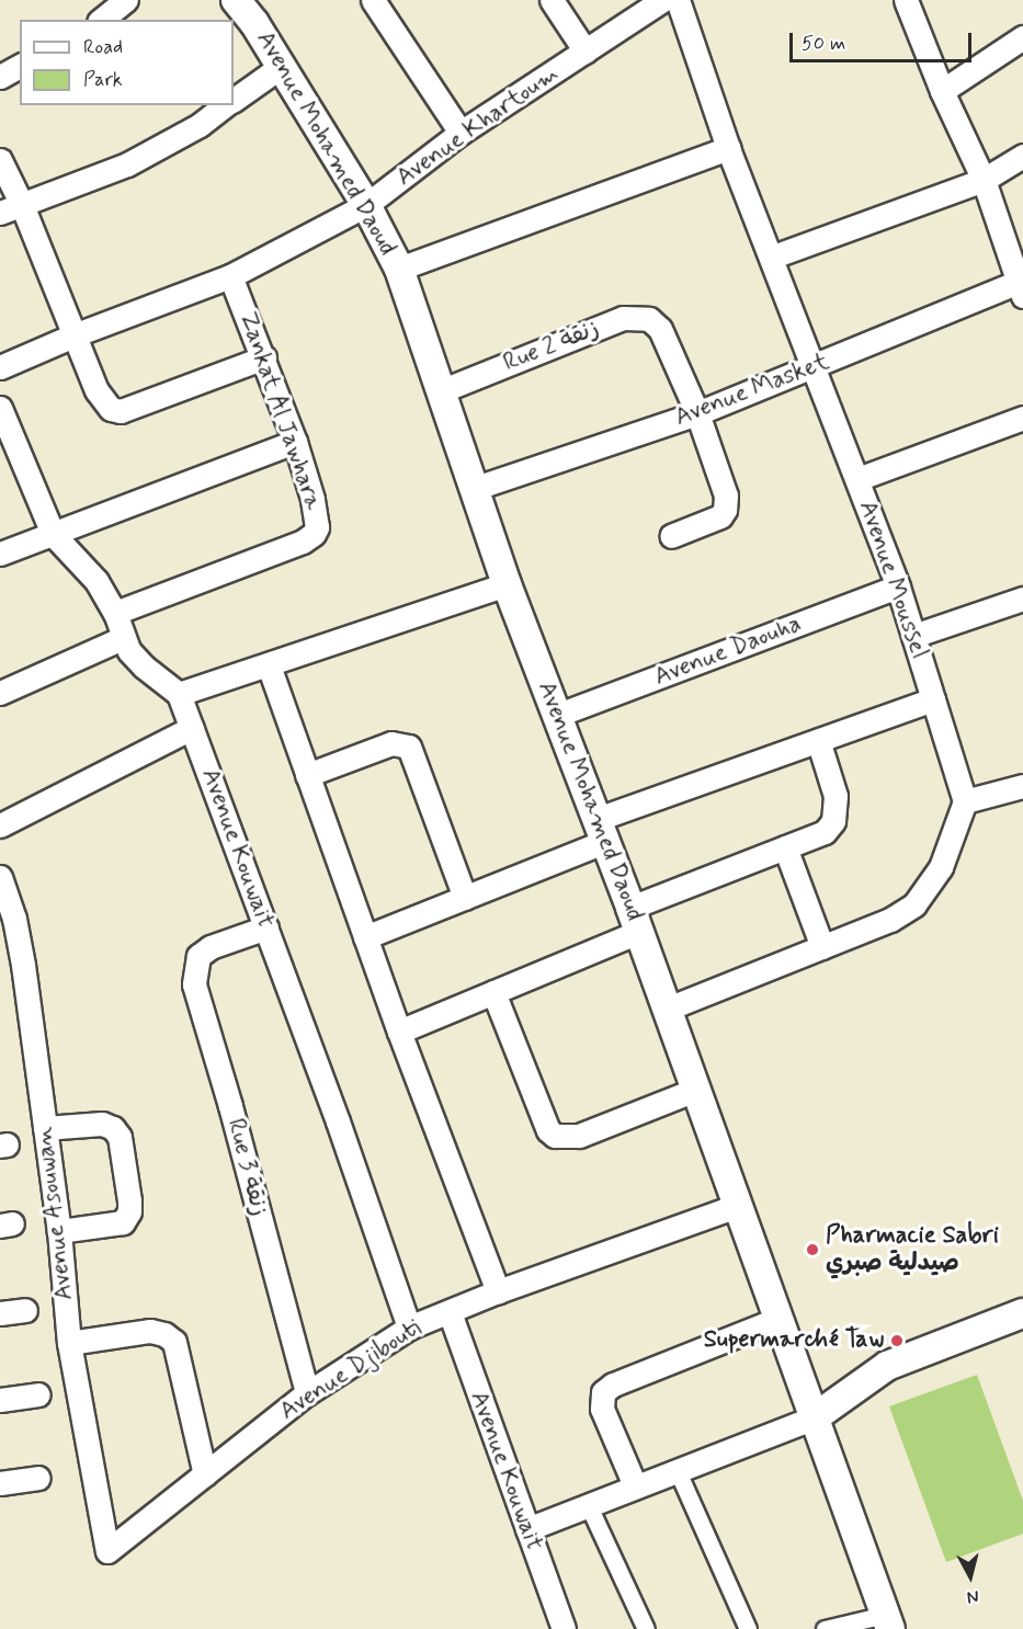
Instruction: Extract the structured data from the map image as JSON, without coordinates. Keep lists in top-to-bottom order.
{
  "streets": {
    "street": [
      "Avenue Khartoum",
      "Avenue Mohamed Daoud",
      "Rue 2 زنقة",
      "Avenue Masket",
      "Zankat Al Jawhara",
      "Avenue Moussel",
      "Avenue Daouha",
      "Avenue Kouwait",
      "Rue 3 زنقة",
      "Avenue Asouwan",
      "Avenue Djibouti"
    ]
  },
  "crossings": [
    ["Avenue Khartoum", "Avenue Mohamed Daoud"],
    ["Avenue Khartoum", "Zankat Al Jawhara"],
    ["Avenue Mohamed Daoud", "Rue 2 زنقة"],
    ["Avenue Mohamed Daoud", "Avenue Masket"],
    ["Avenue Mohamed Daoud", "Avenue Daouha"],
    ["Avenue Mohamed Daoud", "Avenue Djibouti"],
    ["Rue 2 زنقة", "Avenue Masket"],
    ["Avenue Masket", "Avenue Moussel"],
    ["Zankat Al Jawhara", "Avenue Kouwait"],
    ["Avenue Moussel", "Avenue Daouha"],
    ["Avenue Kouwait", "Rue 3 زنقة"],
    ["Avenue Kouwait", "Avenue Djibouti"],
    ["Rue 3 زنقة", "Avenue Djibouti"],
    ["Avenue Asouwan", "Avenue Djibouti"]
  ],
  "places": ["Pharmacie Sabri صيدلية صبري", "Supermarché Taw"],
  "legend": ["Road", "Park"],
  "scale_bar": "50 m",
  "north": "bottom"
}
